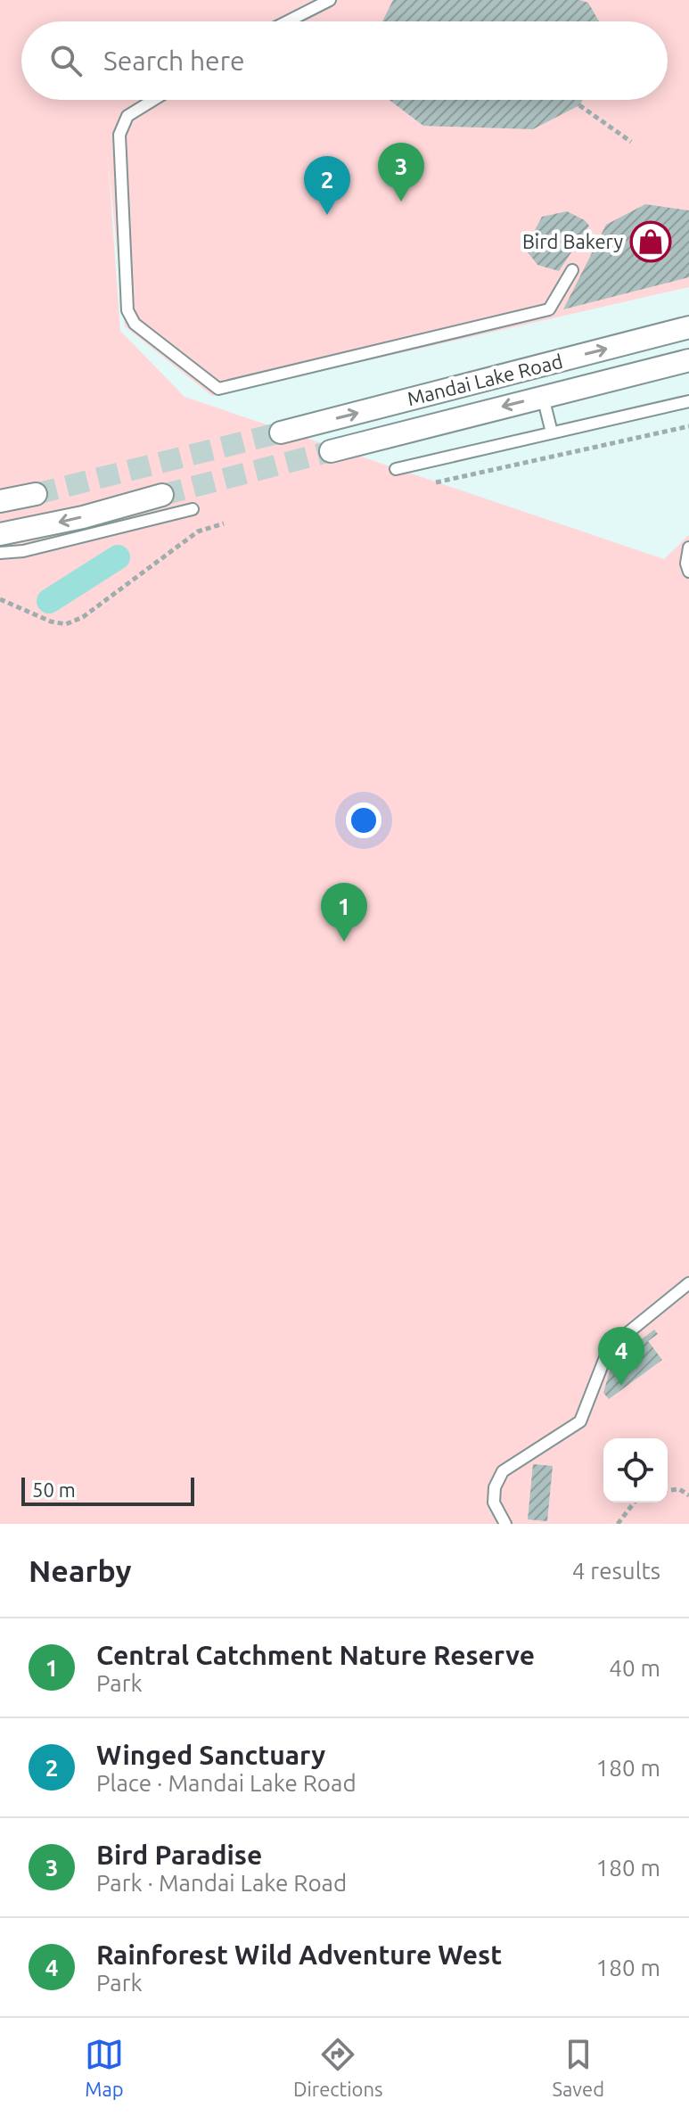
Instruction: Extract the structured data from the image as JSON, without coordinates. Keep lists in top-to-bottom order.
{
  "streets": {
    "street": ["Mandai Lake Road"]
  },
  "places": {
    "shop": ["Bird Bakery"]
  },
  "scale_bar": "50 m",
  "page": {
    "search": "Search here",
    "pins": [
      "3",
      "2",
      "1",
      "4"
    ],
    "scale": "50 m",
    "heading": ["Nearby", "4 results"],
    "list": [
      {
        "mark": "1",
        "name": "Central Catchment Nature Reserve",
        "note": "Park",
        "value": "40 m"
      },
      {
        "mark": "2",
        "name": "Winged Sanctuary",
        "note": "Place · Mandai Lake Road",
        "value": "180 m"
      },
      {
        "mark": "3",
        "name": "Bird Paradise",
        "note": "Park · Mandai Lake Road",
        "value": "180 m"
      },
      {
        "mark": "4",
        "name": "Rainforest Wild Adventure West",
        "note": "Park",
        "value": "180 m"
      }
    ],
    "nav": ["Map", "Directions", "Saved"]
  }
}
